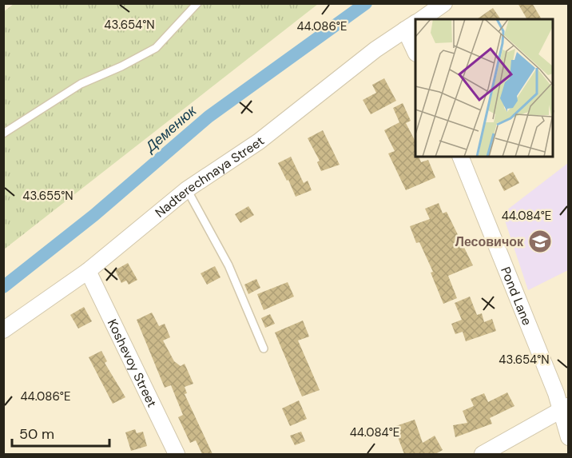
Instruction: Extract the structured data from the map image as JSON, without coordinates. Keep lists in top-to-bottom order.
{
  "streets": {
    "street": ["Nadterechnaya Street", "Pond Lane", "Koshevoy Street"]
  },
  "crossings": [
    ["Nadterechnaya Street", "Koshevoy Street"]
  ],
  "water": ["Деменюк"],
  "places": {
    "school or university": ["Лесовичок"]
  },
  "scale_bar": "50 m",
  "coordinates": [
    "43.654°N",
    "44.086°E",
    "43.655°N",
    "44.084°E"
  ]
}
